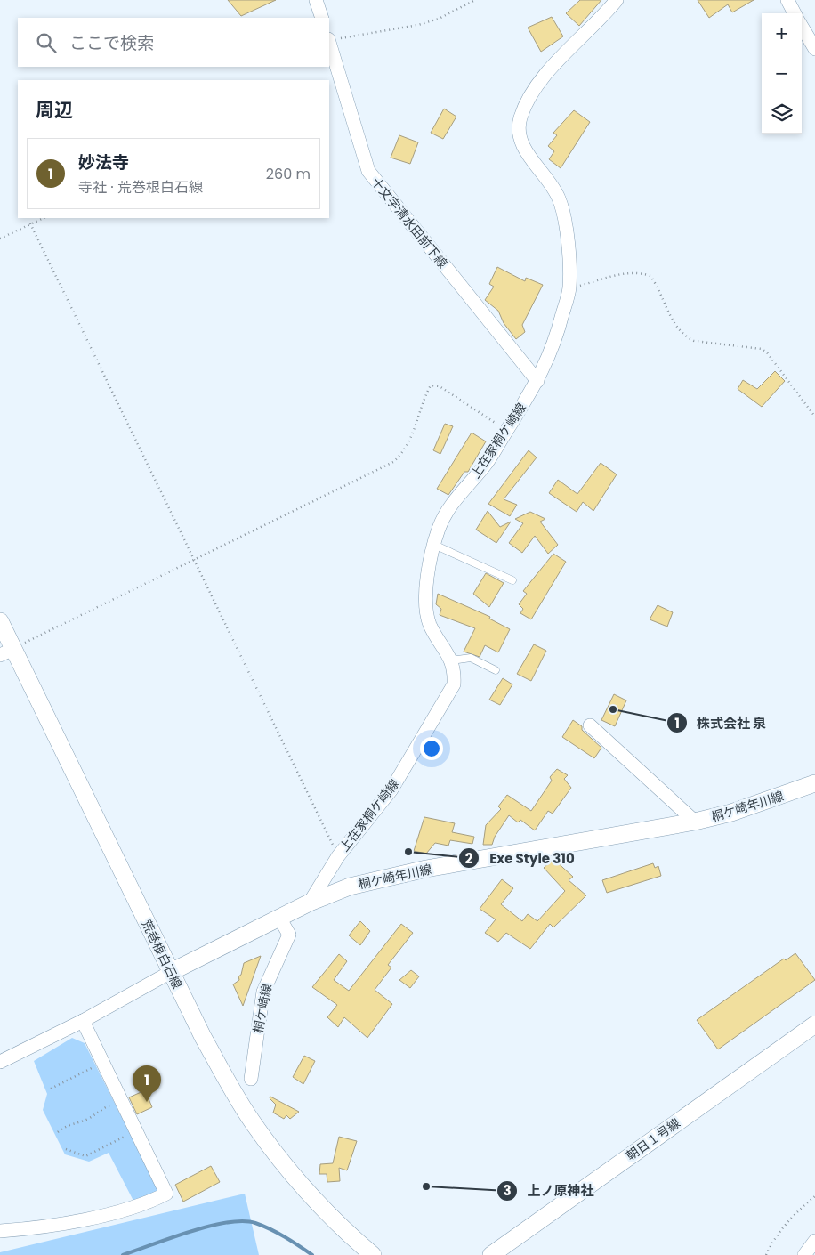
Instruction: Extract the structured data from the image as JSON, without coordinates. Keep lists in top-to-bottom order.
{
  "streets": {
    "street": [
      "十文字清水田前下線",
      "上在家桐ケ崎線",
      "桐ケ崎年川線",
      "荒巻根白石線",
      "桐ケ崎線",
      "朝日１号線"
    ]
  },
  "crossings": [
    ["十文字清水田前下線", "上在家桐ケ崎線"],
    ["上在家桐ケ崎線", "桐ケ崎年川線"],
    ["桐ケ崎年川線", "荒巻根白石線"],
    ["桐ケ崎年川線", "桐ケ崎線"]
  ],
  "places": ["株式会社 泉", "Exe Style 310", "上ノ原神社"],
  "page": {
    "map_buttons": ["+", "−"],
    "search": "ここで検索",
    "heading": "周辺",
    "list": [
      {
        "mark": "1",
        "name": "妙法寺",
        "note": "寺社 · 荒巻根白石線",
        "value": "260 m"
      }
    ],
    "pins": "1"
  }
}
